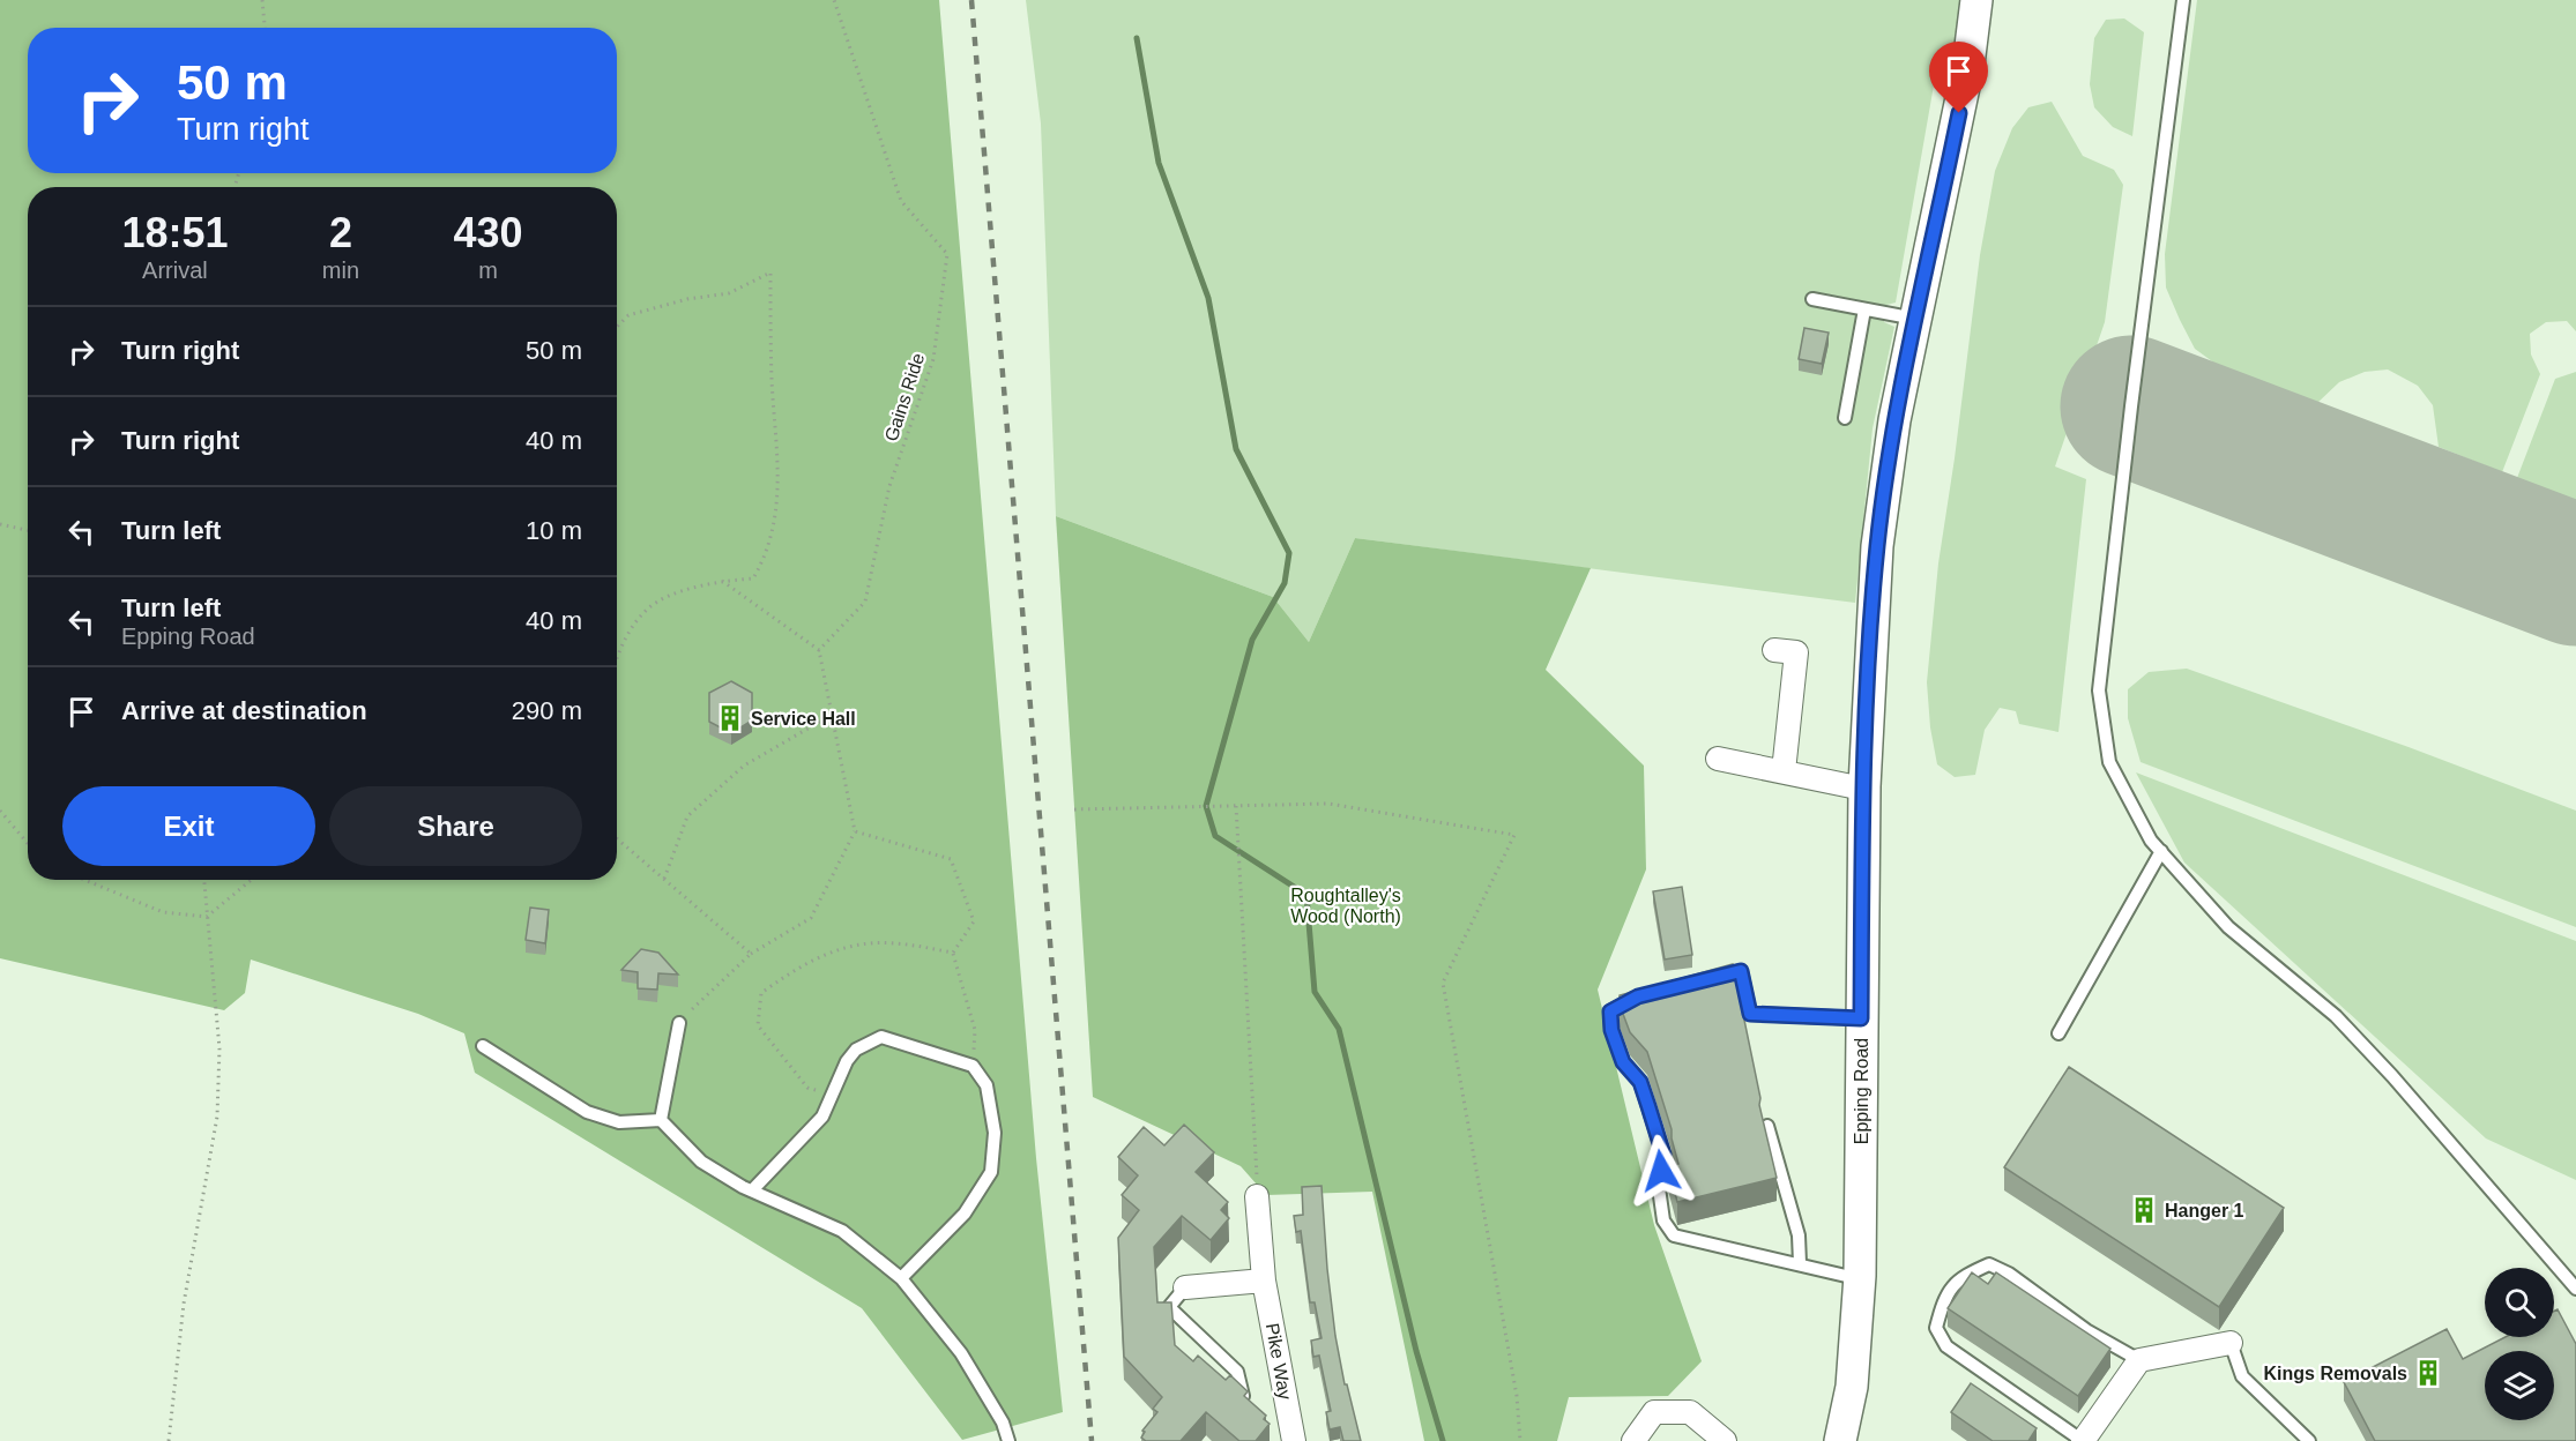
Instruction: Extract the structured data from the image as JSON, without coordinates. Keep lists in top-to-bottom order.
{
  "streets": {
    "main road": ["Epping Road"],
    "street": ["Pike Way"],
    "path": ["Gains Ride"]
  },
  "parks": ["Roughtalley's Wood (North)"],
  "places": {
    "building": ["Service Hall", "Hanger 1", "Kings Removals"]
  },
  "page": {
    "turn": ["50 m", "Turn right"],
    "eta": [
      "18:51",
      "Arrival",
      "2",
      "min",
      "430",
      "m"
    ],
    "list": [
      {
        "name": "Turn right",
        "value": "50 m"
      },
      {
        "name": "Turn right",
        "value": "40 m"
      },
      {
        "name": "Turn left",
        "value": "10 m"
      },
      {
        "name": "Turn left",
        "note": "Epping Road",
        "value": "40 m"
      },
      {
        "name": "Arrive at destination",
        "value": "290 m"
      }
    ],
    "buttons": ["Exit", "Share"]
  }
}
